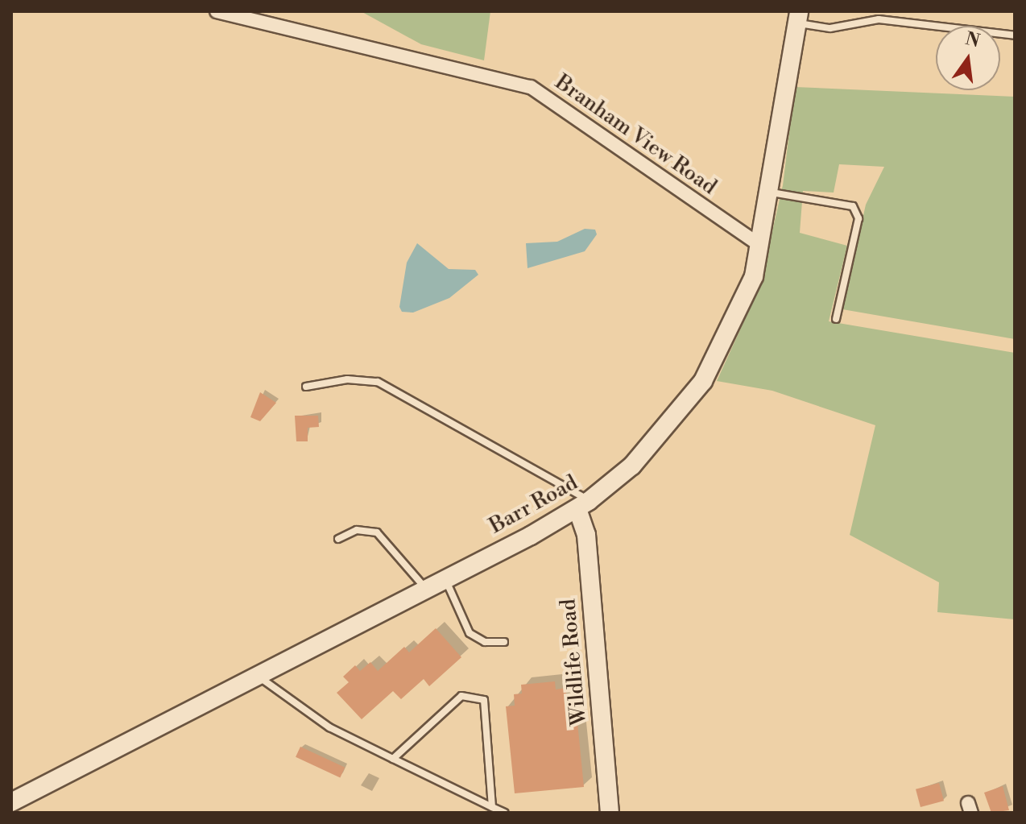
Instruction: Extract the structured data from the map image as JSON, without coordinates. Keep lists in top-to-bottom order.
{
  "streets": {
    "street": ["Branham View Road", "Barr Road", "Wildlife Road"]
  },
  "crossings": [
    ["Branham View Road", "Barr Road"],
    ["Barr Road", "Wildlife Road"]
  ],
  "north": "top"
}
